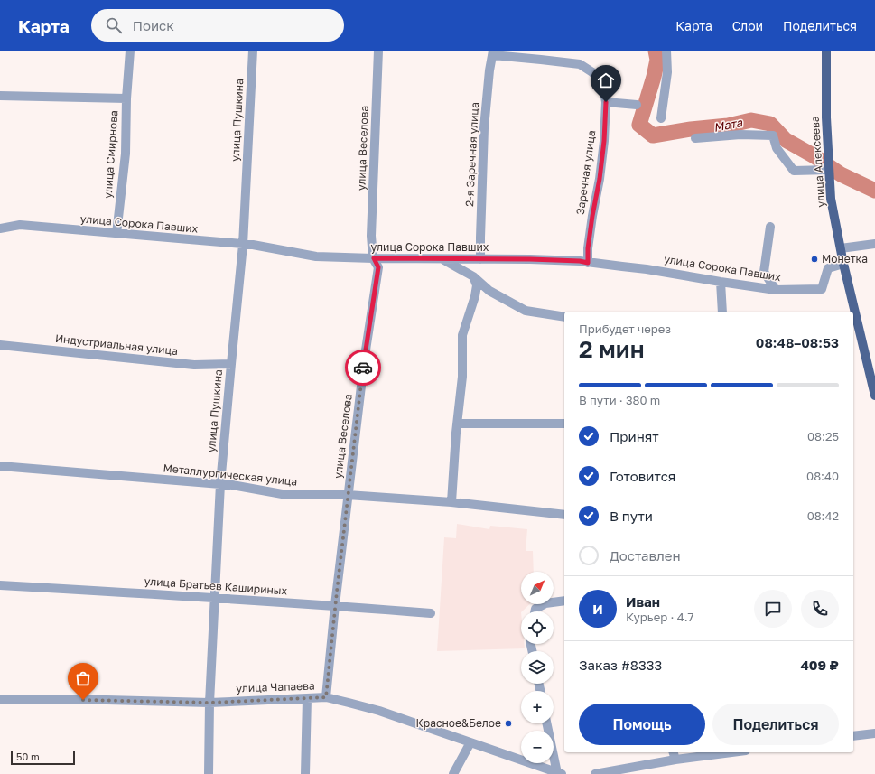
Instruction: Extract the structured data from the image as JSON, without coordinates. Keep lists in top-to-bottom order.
{
  "streets": {
    "main road": ["улица Алексеева"],
    "street": [
      "улица Пушкина",
      "улица Веселова",
      "улица Смирнова",
      "2-я Заречная улица",
      "Заречная улица",
      "улица Сорока Павших",
      "Индустриальная улица",
      "Металлургическая улица",
      "улица Братьев Кашириных",
      "улица Чапаева"
    ]
  },
  "crossings": [
    ["улица Пушкина", "улица Сорока Павших"],
    ["улица Пушкина", "Индустриальная улица"],
    ["улица Пушкина", "Металлургическая улица"],
    ["улица Пушкина", "улица Братьев Кашириных"],
    ["улица Пушкина", "улица Чапаева"],
    ["улица Веселова", "улица Сорока Павших"],
    ["улица Веселова", "Металлургическая улица"],
    ["улица Веселова", "улица Братьев Кашириных"],
    ["улица Веселова", "улица Чапаева"],
    ["улица Смирнова", "улица Сорока Павших"],
    ["2-я Заречная улица", "Заречная улица"],
    ["2-я Заречная улица", "улица Сорока Павших"],
    ["улица Алексеева", "улица Сорока Павших"],
    ["Заречная улица", "улица Сорока Павших"]
  ],
  "water": ["Мата"],
  "places": ["Монетка", "Красное&Белое"],
  "scale_bar": "50 m",
  "north": "top right",
  "page": {
    "header": "Карта",
    "search": "Поиск",
    "nav": ["Карта", "Слои", "Поделиться"],
    "heading": ["2 мин", "Прибудет через", "08:48–08:53"],
    "panel": [
      "Иван",
      "Курьер · 4.7",
      "Заказ #8333",
      "409 ₽"
    ],
    "bar": "В пути · 380 m",
    "list": [
      ["Принят", "08:25"],
      ["Готовится", "08:40"],
      ["В пути", "08:42"],
      "Доставлен"
    ],
    "map_buttons": ["+", "−"],
    "round": "И",
    "buttons": ["Помощь", "Поделиться"],
    "scale": "50 m"
  }
}
